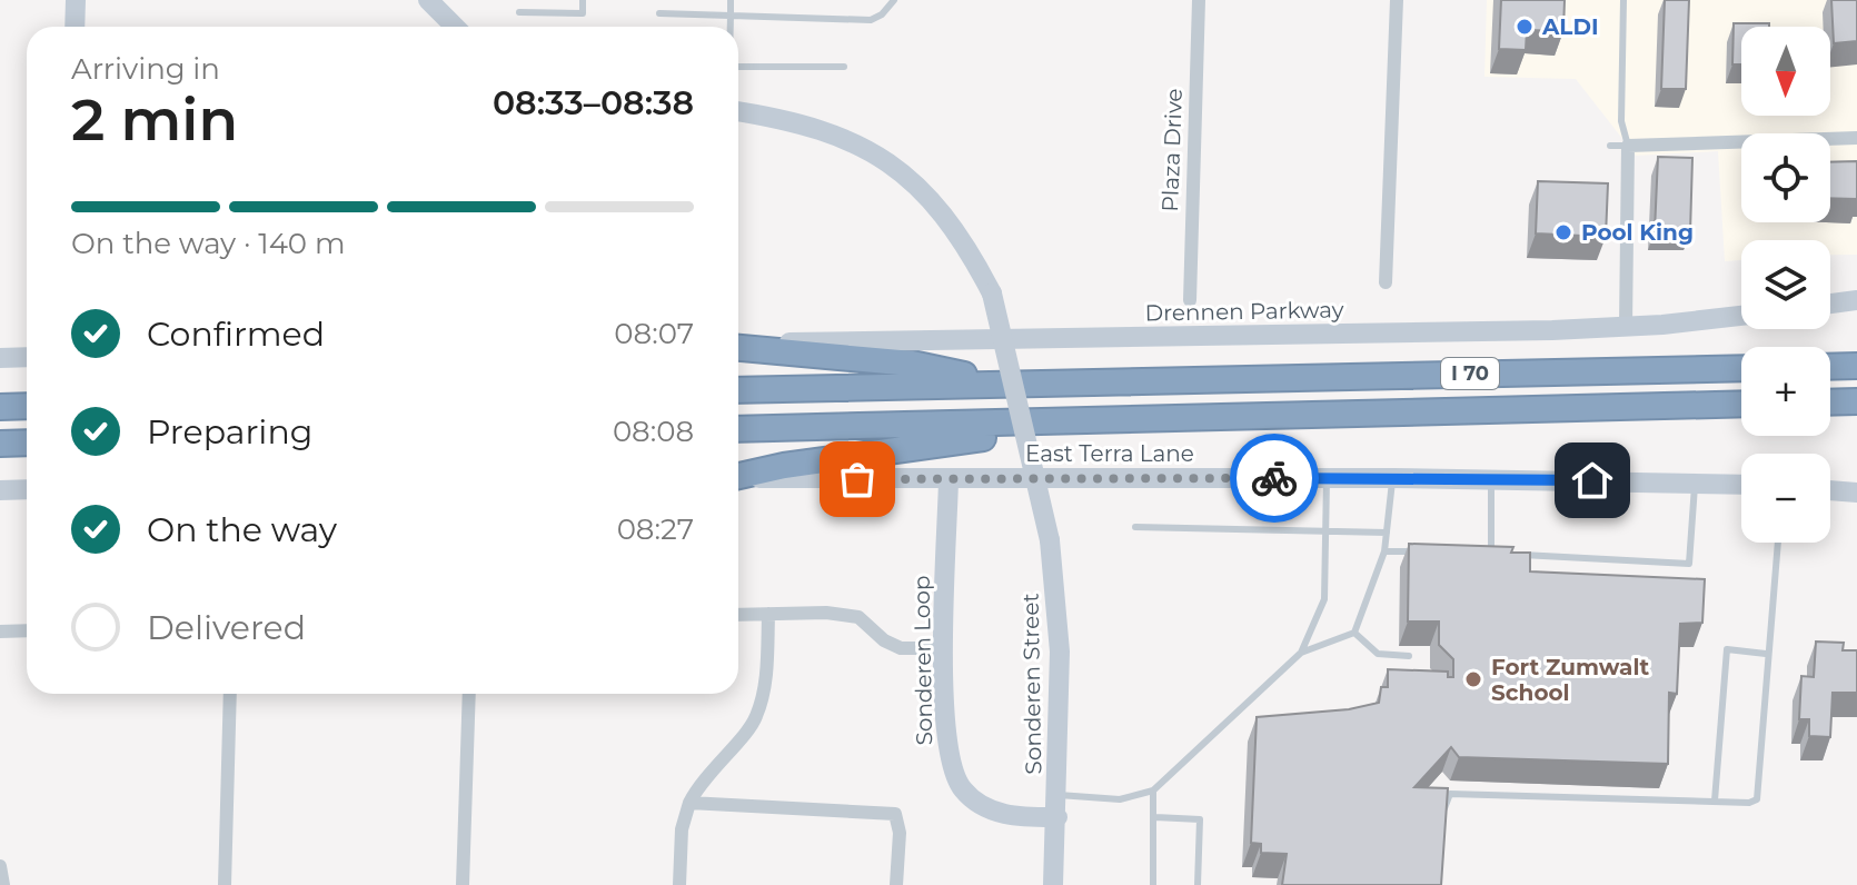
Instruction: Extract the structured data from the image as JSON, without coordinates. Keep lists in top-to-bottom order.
{
  "streets": {
    "highway": ["I 70"],
    "main road": [
      "Drennen Parkway",
      "East Terra Lane",
      "Sonderen Loop",
      "Sonderen Street"
    ],
    "street": ["Plaza Drive"]
  },
  "crossings": [
    ["East Terra Lane", "Sonderen Loop"],
    ["Sonderen Loop", "Sonderen Street"]
  ],
  "places": ["ALDI", "Pool King", "Fort Zumwalt School"],
  "north": "bottom",
  "page": {
    "map_buttons": ["+", "−"],
    "heading": ["2 min", "Arriving in", "08:33–08:38"],
    "bar": "On the way · 140 m",
    "list": [
      ["Confirmed", "08:07"],
      ["Preparing", "08:08"],
      ["On the way", "08:27"],
      "Delivered"
    ]
  }
}
